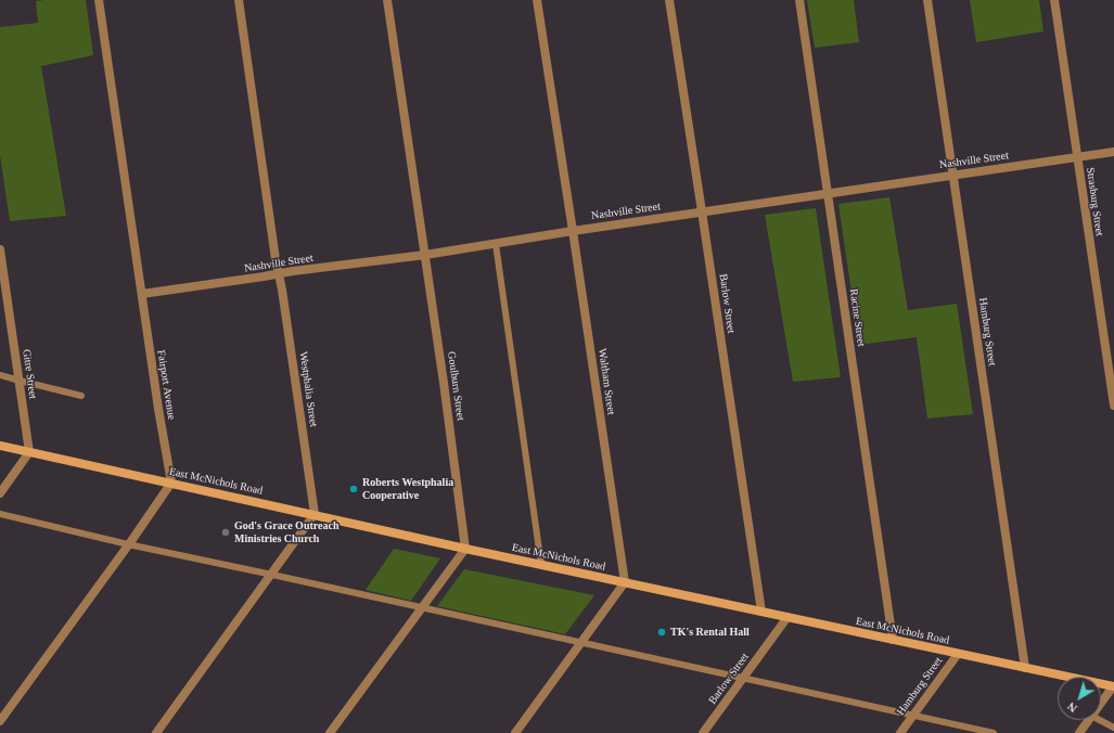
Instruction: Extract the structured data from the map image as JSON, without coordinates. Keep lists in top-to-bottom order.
{
  "streets": {
    "street": [
      "Nashville Street",
      "Strasburg Street",
      "Barlow Street",
      "Racine Street",
      "Hamburg Street",
      "Gitre Street",
      "Waltham Street",
      "Fairport Avenue",
      "Goulburn Street",
      "Westphalia Street",
      "East McNichols Road"
    ]
  },
  "crossings": [
    ["Nashville Street", "Strasburg Street"],
    ["Nashville Street", "Barlow Street"],
    ["Nashville Street", "Racine Street"],
    ["Nashville Street", "Hamburg Street"],
    ["Nashville Street", "Waltham Street"],
    ["Nashville Street", "Fairport Avenue"],
    ["Nashville Street", "Goulburn Street"],
    ["Nashville Street", "Westphalia Street"],
    ["Barlow Street", "East McNichols Road"],
    ["Racine Street", "East McNichols Road"],
    ["Hamburg Street", "East McNichols Road"],
    ["Gitre Street", "East McNichols Road"],
    ["Waltham Street", "East McNichols Road"],
    ["Fairport Avenue", "East McNichols Road"],
    ["Goulburn Street", "East McNichols Road"],
    ["Westphalia Street", "East McNichols Road"]
  ],
  "places": ["Roberts Westphalia Cooperative", "God's Grace Outreach Ministries Church", "TK's Rental Hall"],
  "north": "bottom left"
}
